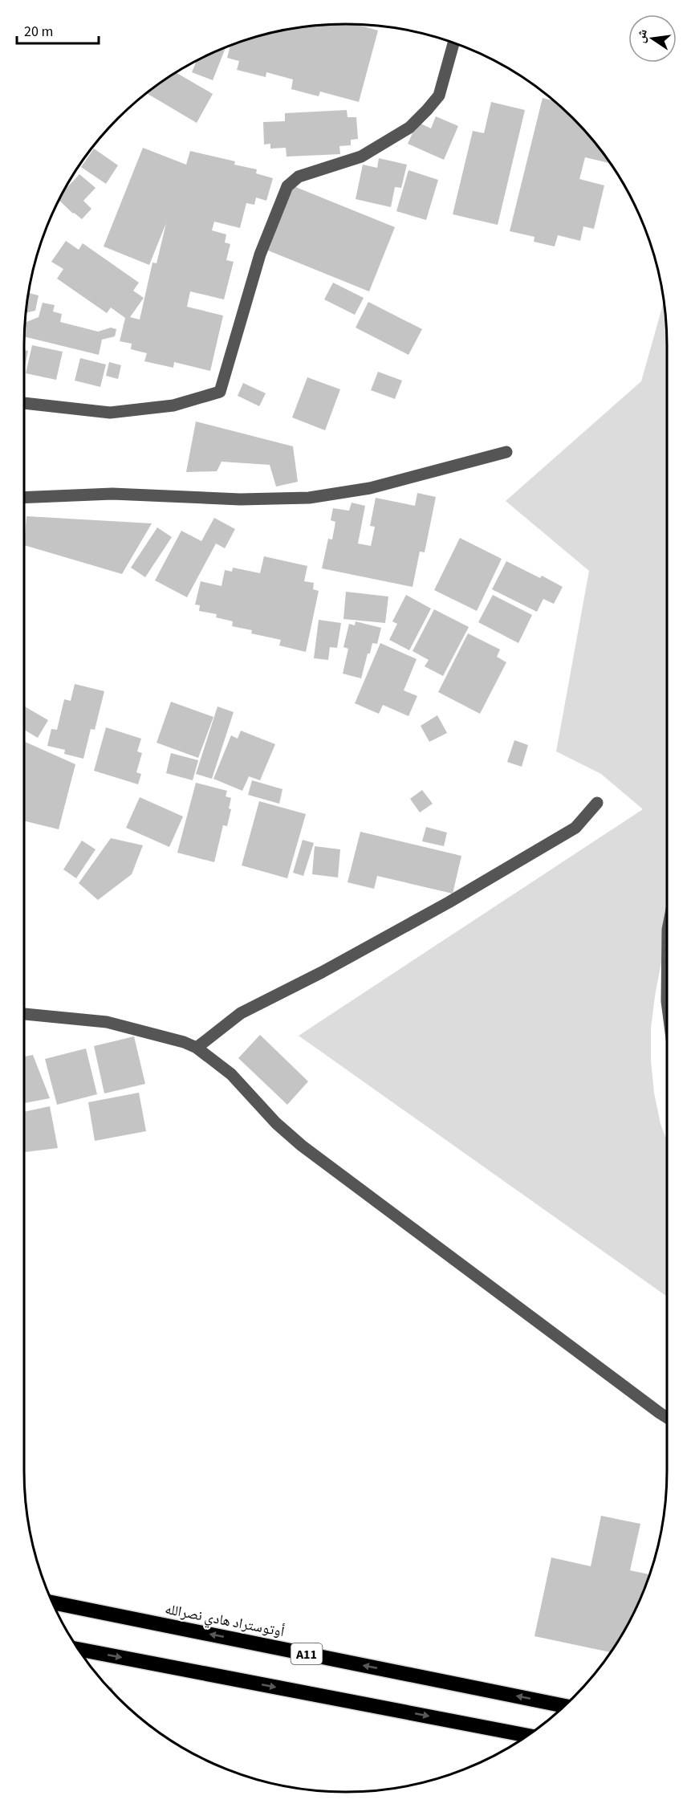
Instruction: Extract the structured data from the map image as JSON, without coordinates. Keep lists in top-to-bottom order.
{
  "streets": {
    "highway": ["أوتوستراد هادي نصرالله", "A11"]
  },
  "scale_bar": "20 m",
  "north": "left"
}
